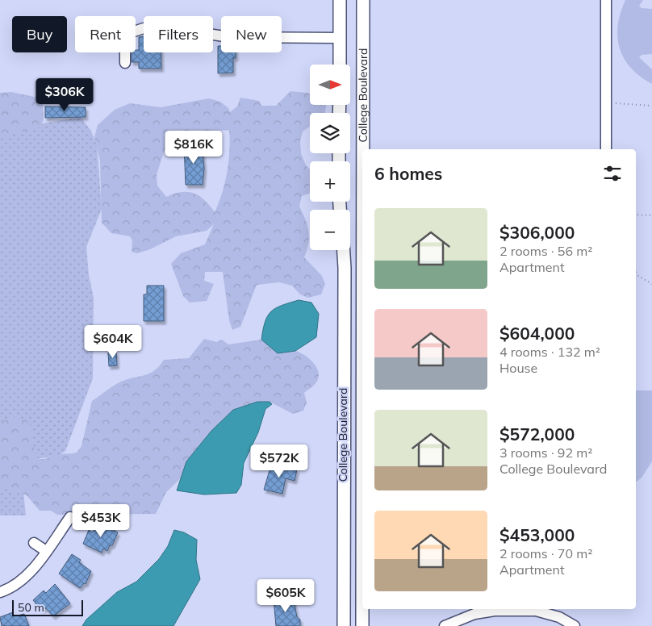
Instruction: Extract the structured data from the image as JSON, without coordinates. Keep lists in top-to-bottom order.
{
  "streets": {
    "main road": ["College Boulevard"]
  },
  "scale_bar": "50 m",
  "north": "right",
  "page": {
    "chip": [
      "Buy",
      "Rent",
      "Filters",
      "New"
    ],
    "map_buttons": ["+", "−"],
    "price": [
      "$306K",
      "$816K",
      "$604K",
      "$572K",
      "$453K",
      "$605K"
    ],
    "heading": "6 homes",
    "list": [
      {
        "name": "$306,000",
        "note": "2 rooms · 56 m² · Apartment"
      },
      {
        "name": "$604,000",
        "note": "4 rooms · 132 m² · House"
      },
      {
        "name": "$572,000",
        "note": "3 rooms · 92 m² · College Boulevard"
      },
      {
        "name": "$453,000",
        "note": "2 rooms · 70 m² · Apartment"
      }
    ],
    "scale": "50 m"
  }
}
